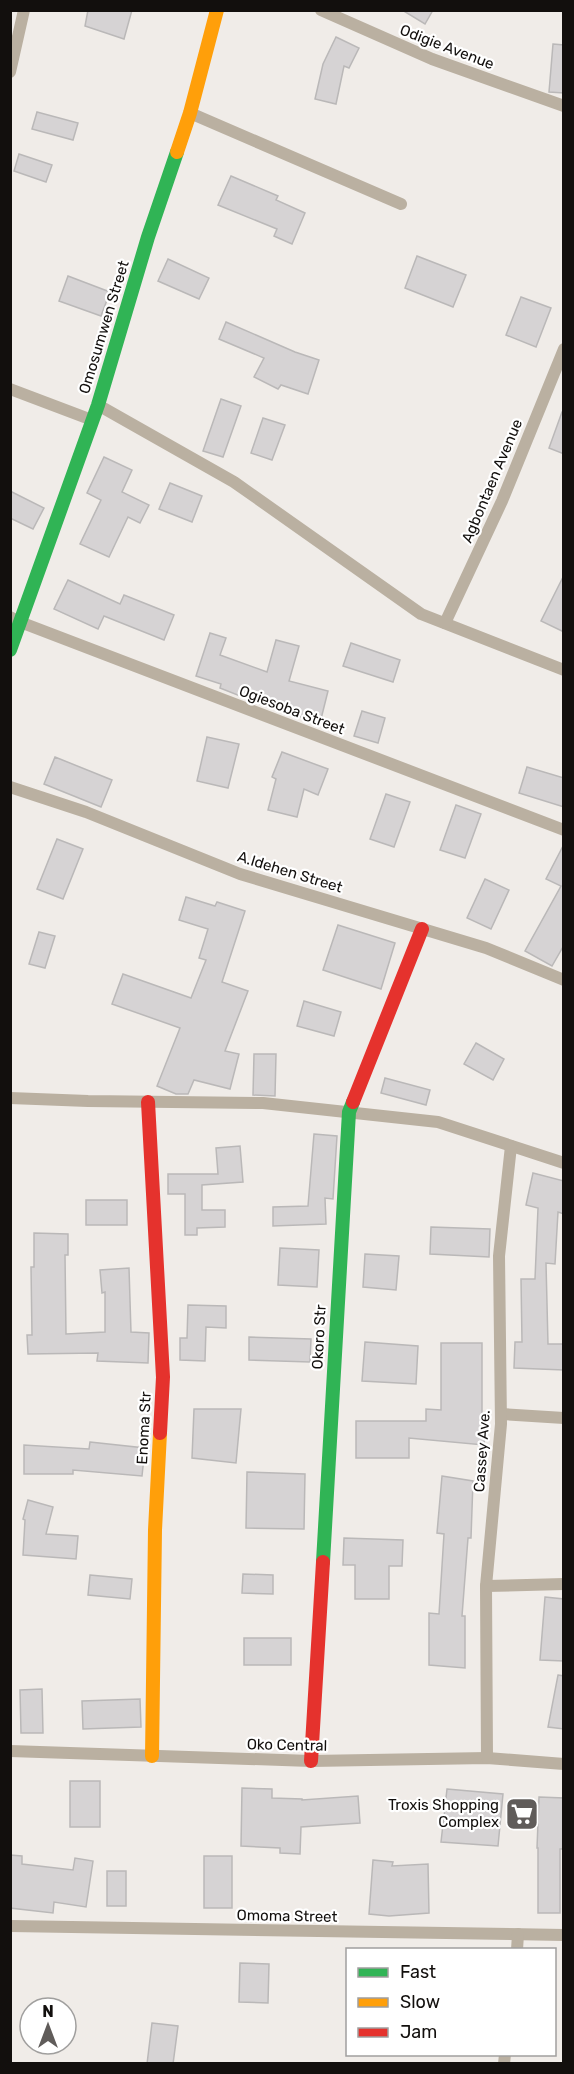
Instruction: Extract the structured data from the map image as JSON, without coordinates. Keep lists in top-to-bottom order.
{
  "streets": {
    "street": [
      "Odigie Avenue",
      "Omosumwen Street",
      "Agbontaen Avenue",
      "Ogiesoba Street",
      "A.Idehen Street",
      "Okoro Str",
      "Enoma Str",
      "Cassey Ave.",
      "Oko Central",
      "Omoma Street"
    ]
  },
  "crossings": [
    ["Omosumwen Street", "Ogiesoba Street"],
    ["A.Idehen Street", "Okoro Str"],
    ["Okoro Str", "Oko Central"],
    ["Enoma Str", "Oko Central"],
    ["Cassey Ave.", "Oko Central"]
  ],
  "places": {
    "supermarket": ["Troxis Shopping Complex"]
  },
  "legend": ["Fast", "Slow", "Jam"],
  "north": "top"
}
